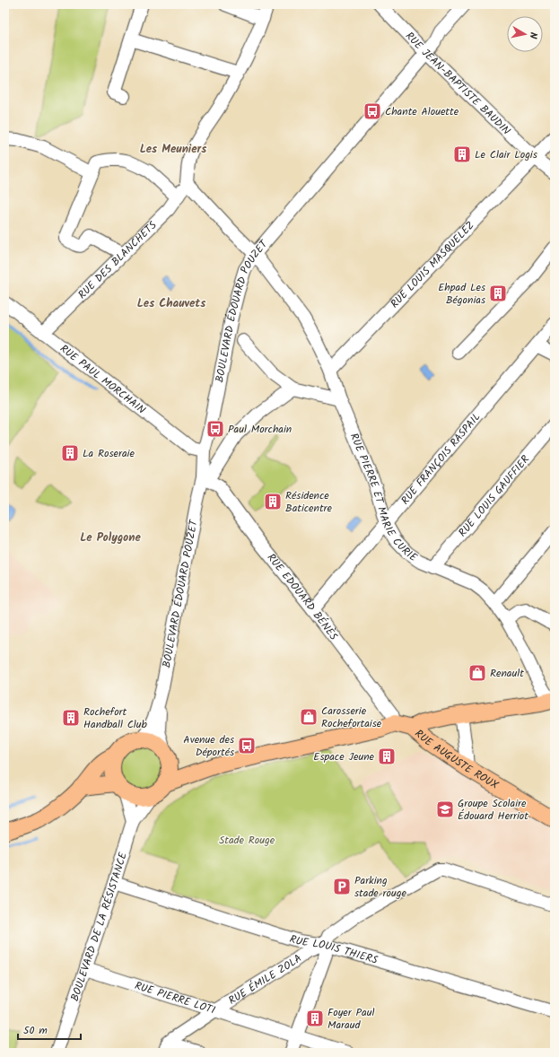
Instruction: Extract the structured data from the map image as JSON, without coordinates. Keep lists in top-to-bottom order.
{
  "streets": {
    "main road": ["RUE AUGUSTE ROUX"],
    "street": [
      "RUE JEAN-BAPTISTE BAUDIN",
      "RUE DES BLANCHETS",
      "RUE LOUIS MASQUELEZ",
      "BOULEVARD ÉDOUARD POUZET",
      "RUE PAUL MORCHAIN",
      "RUE FRANÇOIS RASPAIL",
      "RUE PIERRE ET MARIE CURIE",
      "RUE LOUIS GAUFFIER",
      "RUE EDOUARD BÉNÈS",
      "BOULEVARD DE LA RÉSISTANCE",
      "RUE LOUIS THIERS",
      "RUE ÉMILE ZOLA",
      "RUE PIERRE LOTI"
    ]
  },
  "crossings": [
    ["RUE JEAN-BAPTISTE BAUDIN", "RUE LOUIS MASQUELEZ"],
    ["RUE JEAN-BAPTISTE BAUDIN", "BOULEVARD ÉDOUARD POUZET"],
    ["RUE DES BLANCHETS", "RUE PAUL MORCHAIN"],
    ["RUE DES BLANCHETS", "RUE PIERRE ET MARIE CURIE"],
    ["RUE LOUIS MASQUELEZ", "RUE PIERRE ET MARIE CURIE"],
    ["BOULEVARD ÉDOUARD POUZET", "RUE PAUL MORCHAIN"],
    ["BOULEVARD ÉDOUARD POUZET", "RUE PIERRE ET MARIE CURIE"],
    ["BOULEVARD ÉDOUARD POUZET", "RUE EDOUARD BÉNÈS"],
    ["BOULEVARD ÉDOUARD POUZET", "BOULEVARD DE LA RÉSISTANCE"],
    ["RUE FRANÇOIS RASPAIL", "RUE PIERRE ET MARIE CURIE"],
    ["RUE FRANÇOIS RASPAIL", "RUE EDOUARD BÉNÈS"],
    ["RUE PIERRE ET MARIE CURIE", "RUE LOUIS GAUFFIER"],
    ["RUE EDOUARD BÉNÈS", "RUE AUGUSTE ROUX"],
    ["BOULEVARD DE LA RÉSISTANCE", "RUE LOUIS THIERS"],
    ["BOULEVARD DE LA RÉSISTANCE", "RUE PIERRE LOTI"],
    ["RUE LOUIS THIERS", "RUE ÉMILE ZOLA"],
    ["RUE ÉMILE ZOLA", "RUE PIERRE LOTI"]
  ],
  "districts": ["Les Meuniers", "Les Chauvets", "Le Polygone"],
  "parks": ["Stade Rouge"],
  "places": {
    "bus stop": ["Chante Alouette", "Paul Morchain", "Avenue des Déportés"],
    "building": [
      "Le Clair Logis",
      "Ehpad Les Bégonias",
      "La Roseraie",
      "Résidence Baticentre",
      "Rochefort Handball Club",
      "Espace Jeune",
      "Foyer Paul Maraud"
    ],
    "shop": ["Renault", "Carosserie Rochefortaise"],
    "school or university": ["Groupe Scolaire Édouard Herriot"],
    "parking": ["Parking stade rouge"]
  },
  "scale_bar": "50 m",
  "north": "right"
}
